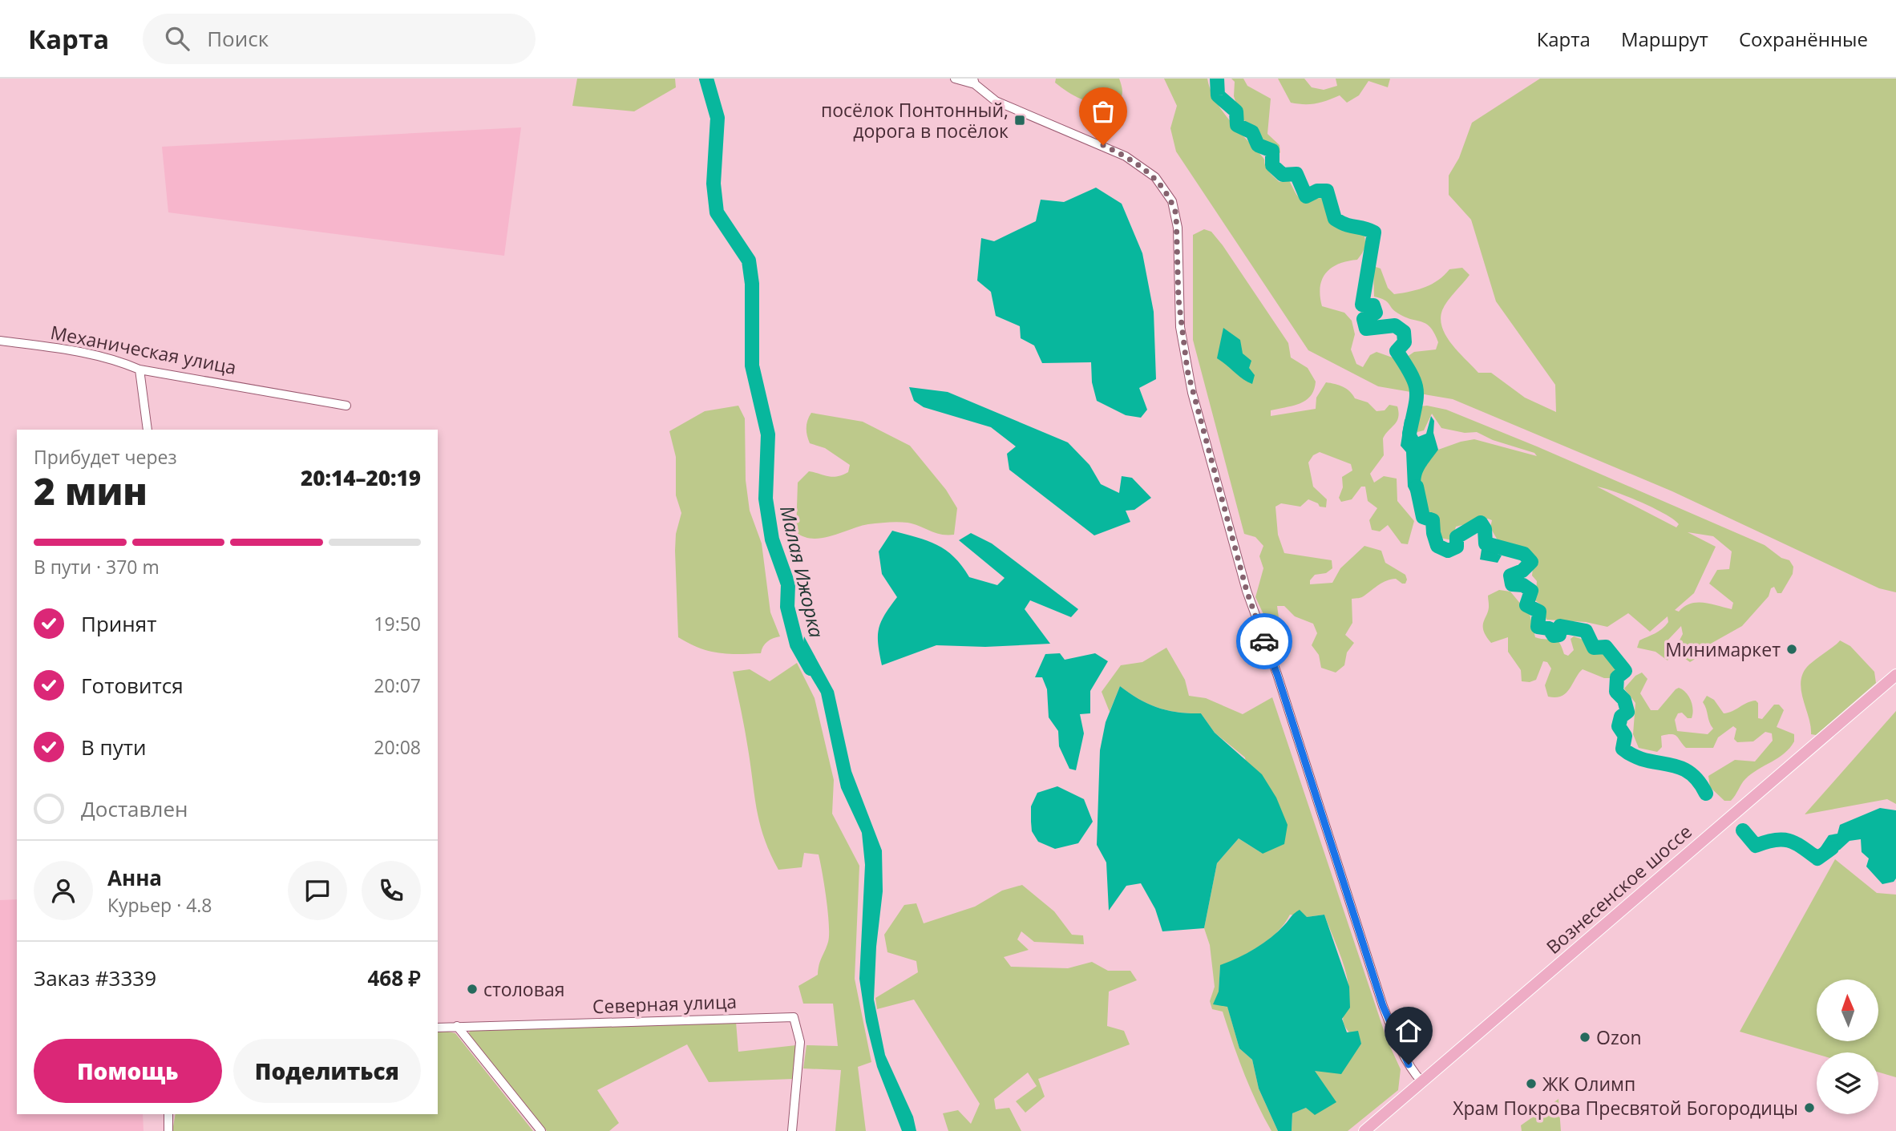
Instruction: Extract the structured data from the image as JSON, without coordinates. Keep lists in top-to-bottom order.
{
  "streets": {
    "main road": ["Вознесенское шоссе"],
    "street": ["Механическая улица", "Северная улица"]
  },
  "water": ["Малая Ижорка"],
  "places": {
    "transit": ["посёлок Понтонный, дорога в посёлок"],
    "other": [
      "Минимаркет",
      "столовая",
      "Ozon",
      "ЖК Олимп",
      "Храм Покрова Пресвятой Богородицы"
    ]
  },
  "north": "top",
  "page": {
    "header": "Карта",
    "search": "Поиск",
    "nav": ["Карта", "Маршрут", "Сохранённые"],
    "heading": ["2 мин", "Прибудет через", "20:14–20:19"],
    "panel": [
      "Анна",
      "Курьер · 4.8",
      "Заказ #3339",
      "468 ₽"
    ],
    "bar": "В пути · 370 m",
    "list": [
      ["Принят", "19:50"],
      ["Готовится", "20:07"],
      ["В пути", "20:08"],
      "Доставлен"
    ],
    "buttons": ["Помощь", "Поделиться"]
  }
}
